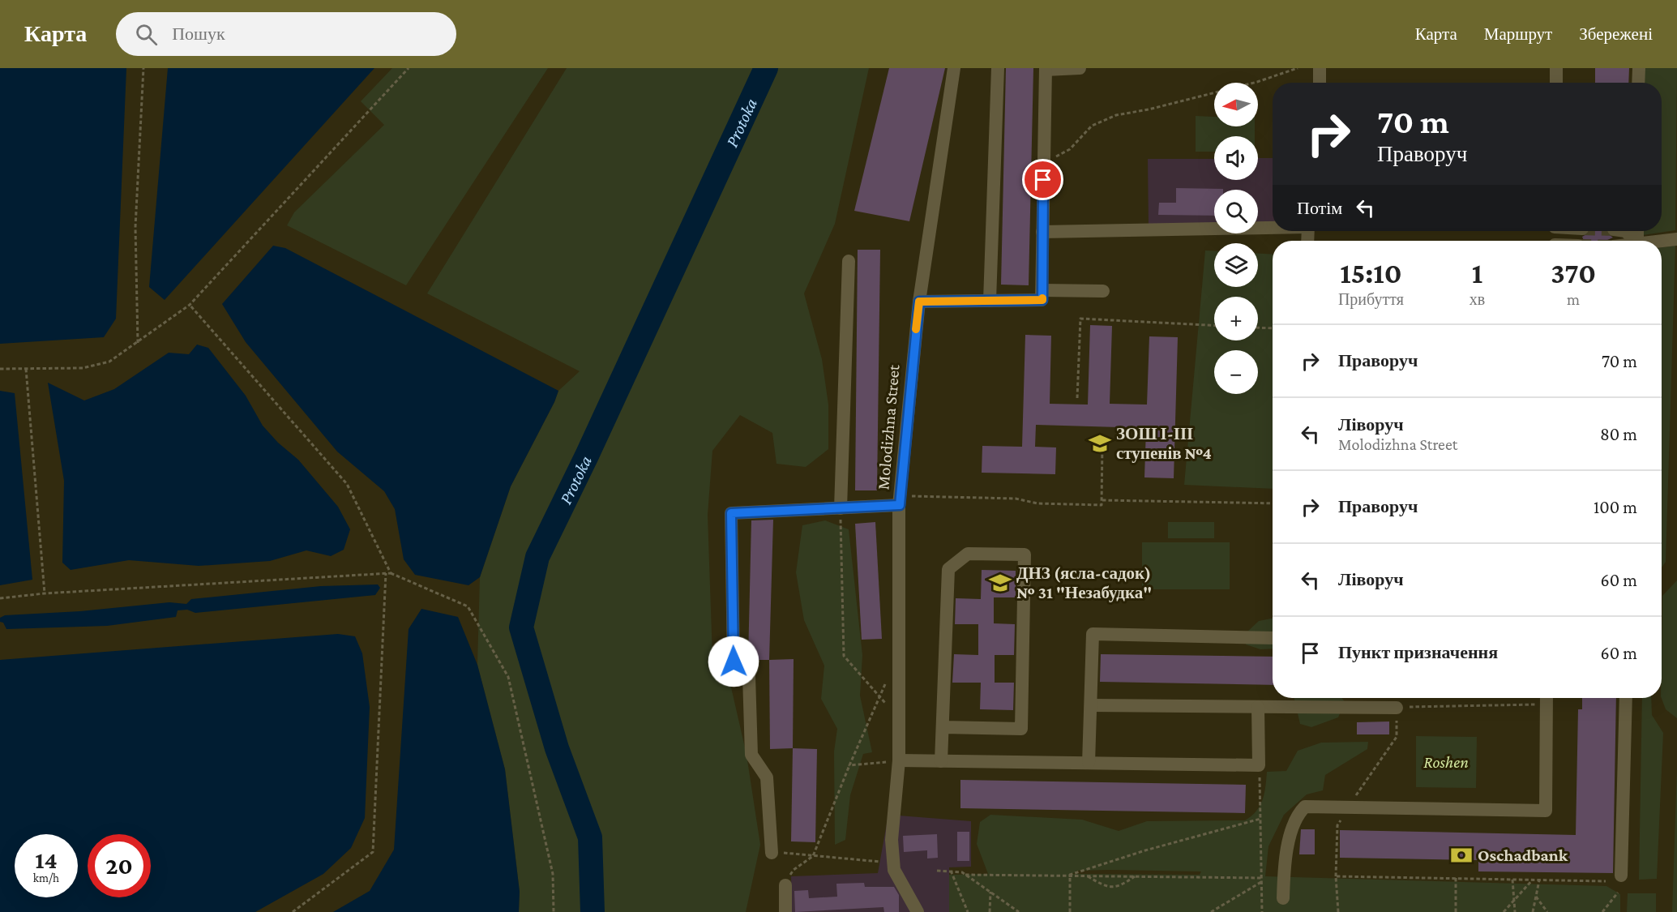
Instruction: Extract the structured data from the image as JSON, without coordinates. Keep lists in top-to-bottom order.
{
  "streets": {
    "street": ["Molodizhna Street"]
  },
  "water": ["Protoka"],
  "parks": ["Roshen"],
  "places": {
    "school or university": ["ЗОШ І-ІІІ ступенів №4", "ДНЗ (ясла-садок) № 31 \"Незабудка\""],
    "bank": ["Oschadbank"]
  },
  "north": "left",
  "page": {
    "header": "Карта",
    "search": "Пошук",
    "nav": ["Карта", "Маршрут", "Збережені"],
    "map_buttons": ["+", "−"],
    "turn": ["70 m", "Праворуч"],
    "then": "Потім",
    "eta": [
      "15:10",
      "Прибуття",
      "1",
      "хв",
      "370",
      "m"
    ],
    "list": [
      {
        "name": "Праворуч",
        "value": "70 m"
      },
      {
        "name": "Ліворуч",
        "note": "Molodizhna Street",
        "value": "80 m"
      },
      {
        "name": "Праворуч",
        "value": "100 m"
      },
      {
        "name": "Ліворуч",
        "value": "60 m"
      },
      {
        "name": "Пункт призначення",
        "value": "60 m"
      }
    ],
    "speed": "14 km/h",
    "limit": "20"
  }
}
